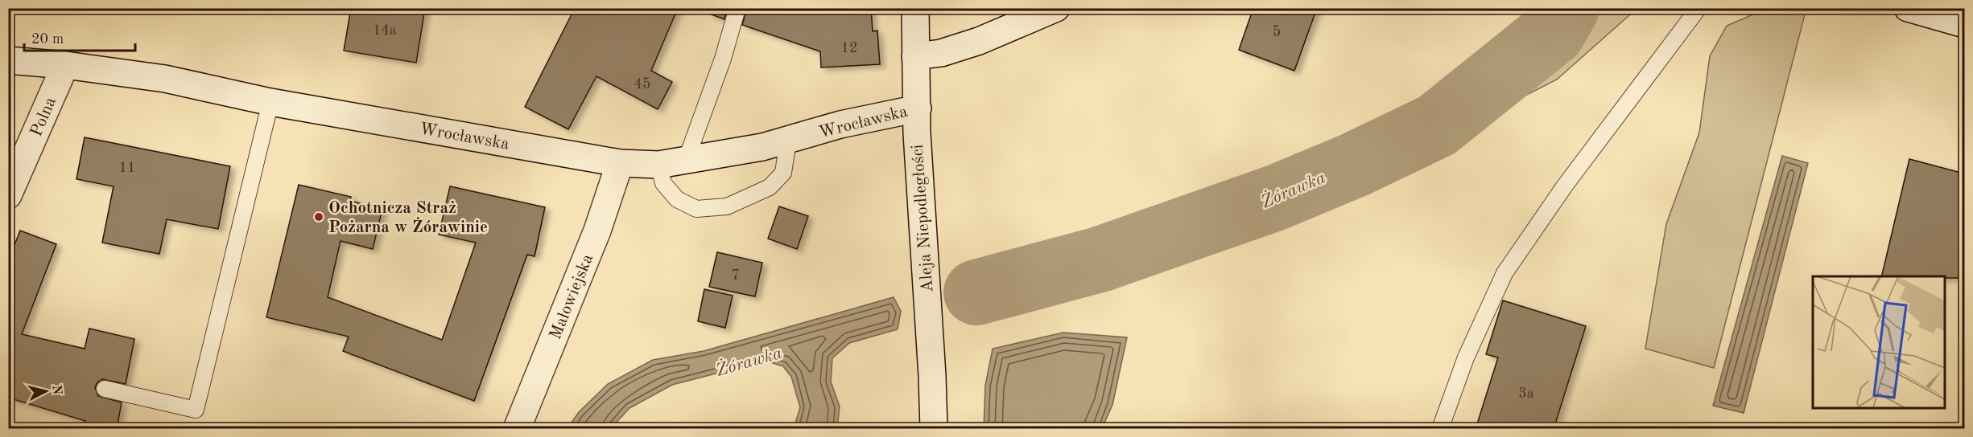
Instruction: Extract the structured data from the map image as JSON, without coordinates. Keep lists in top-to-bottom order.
{
  "streets": {
    "street": [
      "Polna",
      "Wrocławska",
      "Aleja Niepodległości",
      "Małowiejska"
    ]
  },
  "crossings": [
    ["Polna", "Wrocławska"],
    ["Wrocławska", "Aleja Niepodległości"],
    ["Wrocławska", "Małowiejska"]
  ],
  "water": ["Żórawka"],
  "places": ["Ochotnicza Straż Pożarna w Żórawinie"],
  "house_numbers": [
    "14a",
    "5",
    "12",
    "45",
    "11",
    "7",
    "3a"
  ],
  "scale_bar": "20 m",
  "north": "right"
}
